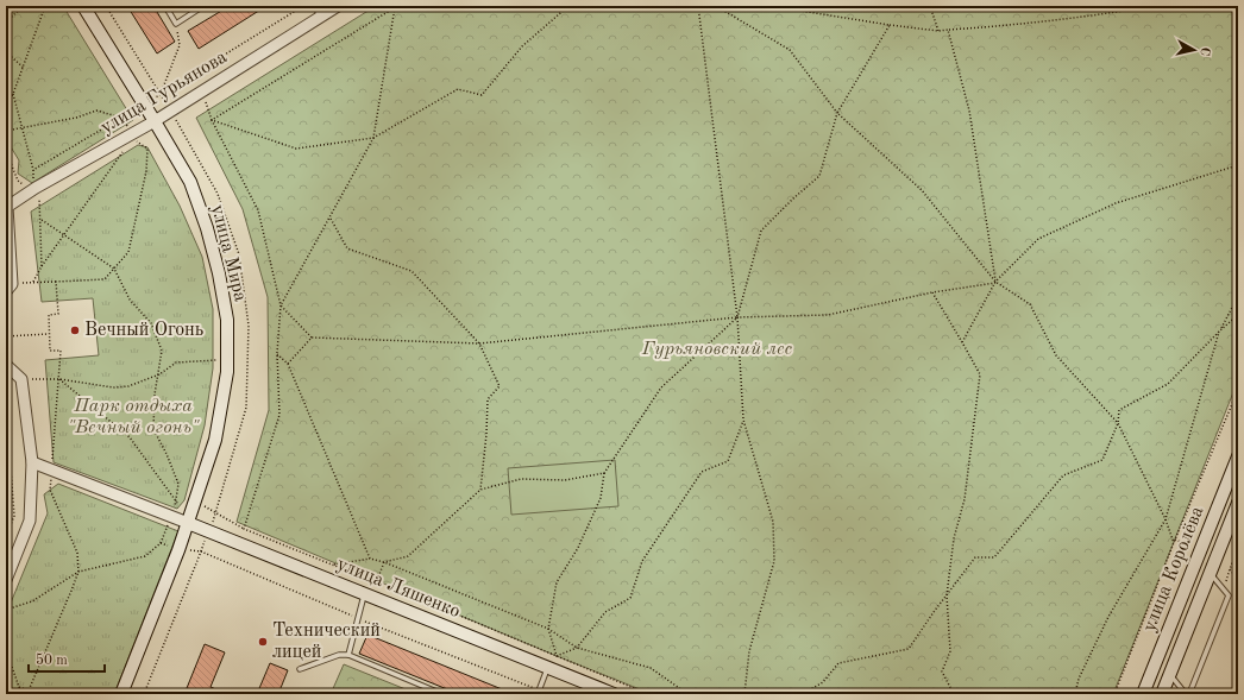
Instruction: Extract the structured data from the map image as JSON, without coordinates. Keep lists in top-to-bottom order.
{
  "streets": {
    "main road": ["улица Мира", "улица Королёва", "улица Ляшенко"],
    "street": ["улица Гурьянова"]
  },
  "crossings": [
    ["улица Гурьянова", "улица Мира"],
    ["улица Мира", "улица Ляшенко"]
  ],
  "parks": ["Гурьяновский лес", "Парк отдыха \"Вечный огонь\""],
  "places": ["Вечный Огонь", "Технический лицей"],
  "scale_bar": "50 m",
  "north": "right"
}
